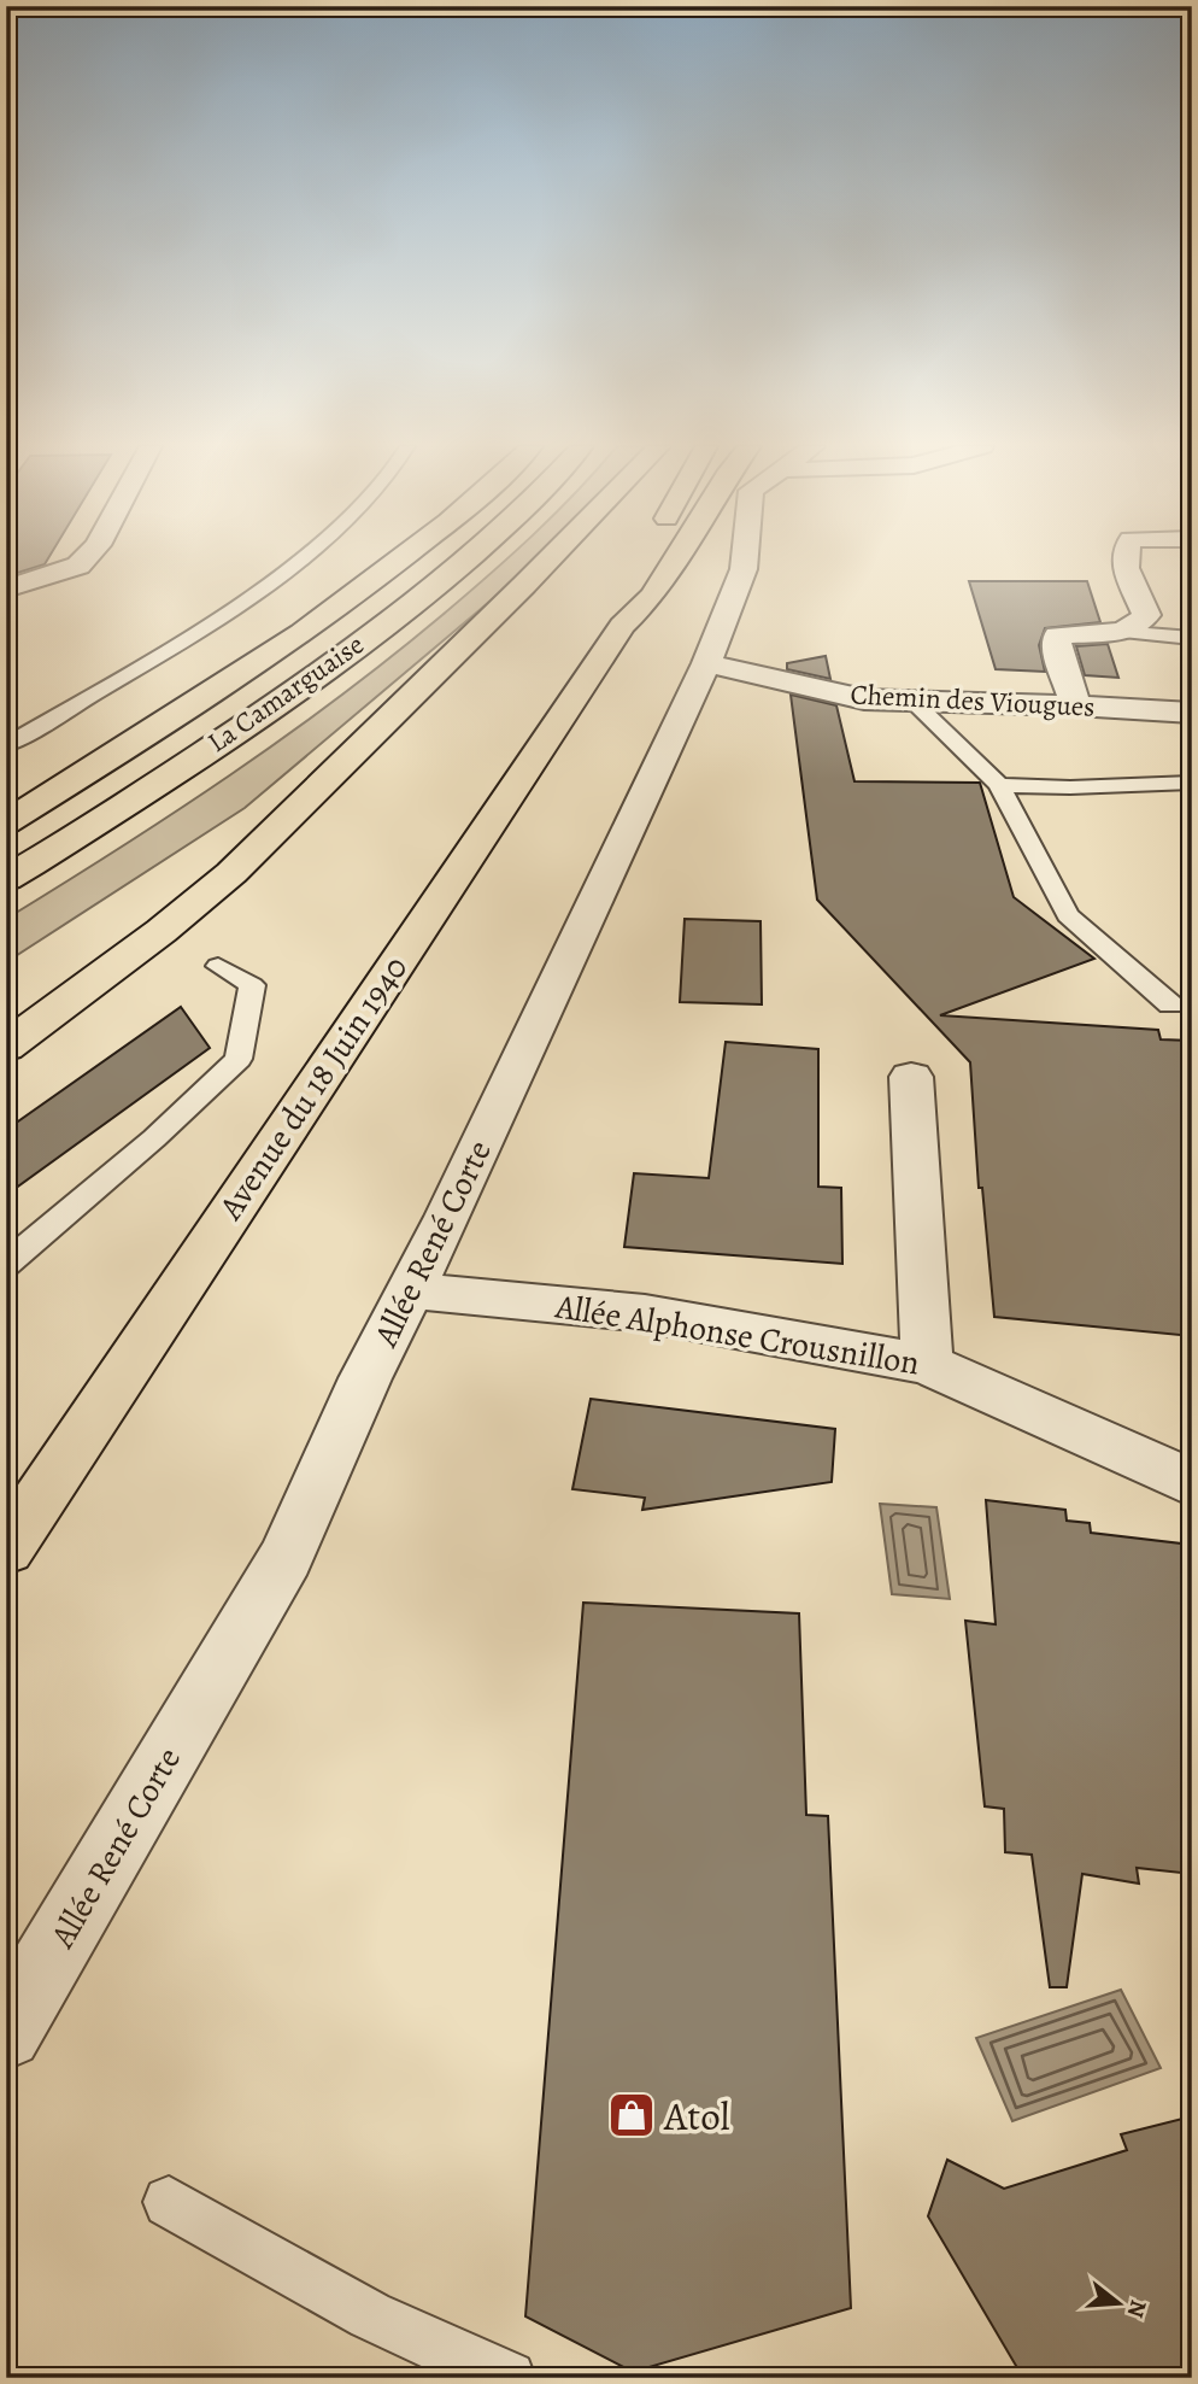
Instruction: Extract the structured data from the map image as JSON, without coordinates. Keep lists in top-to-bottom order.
{
  "streets": {
    "main road": ["La Camarguaise", "Avenue du 18 Juin 1940"],
    "street": ["Chemin des Viougues", "Allée René Corte", "Allée Alphonse Crousnillon"]
  },
  "crossings": [
    ["Chemin des Viougues", "Allée René Corte"],
    ["Allée René Corte", "Allée Alphonse Crousnillon"]
  ],
  "places": {
    "shop": ["Atol"]
  },
  "north": "right"
}
